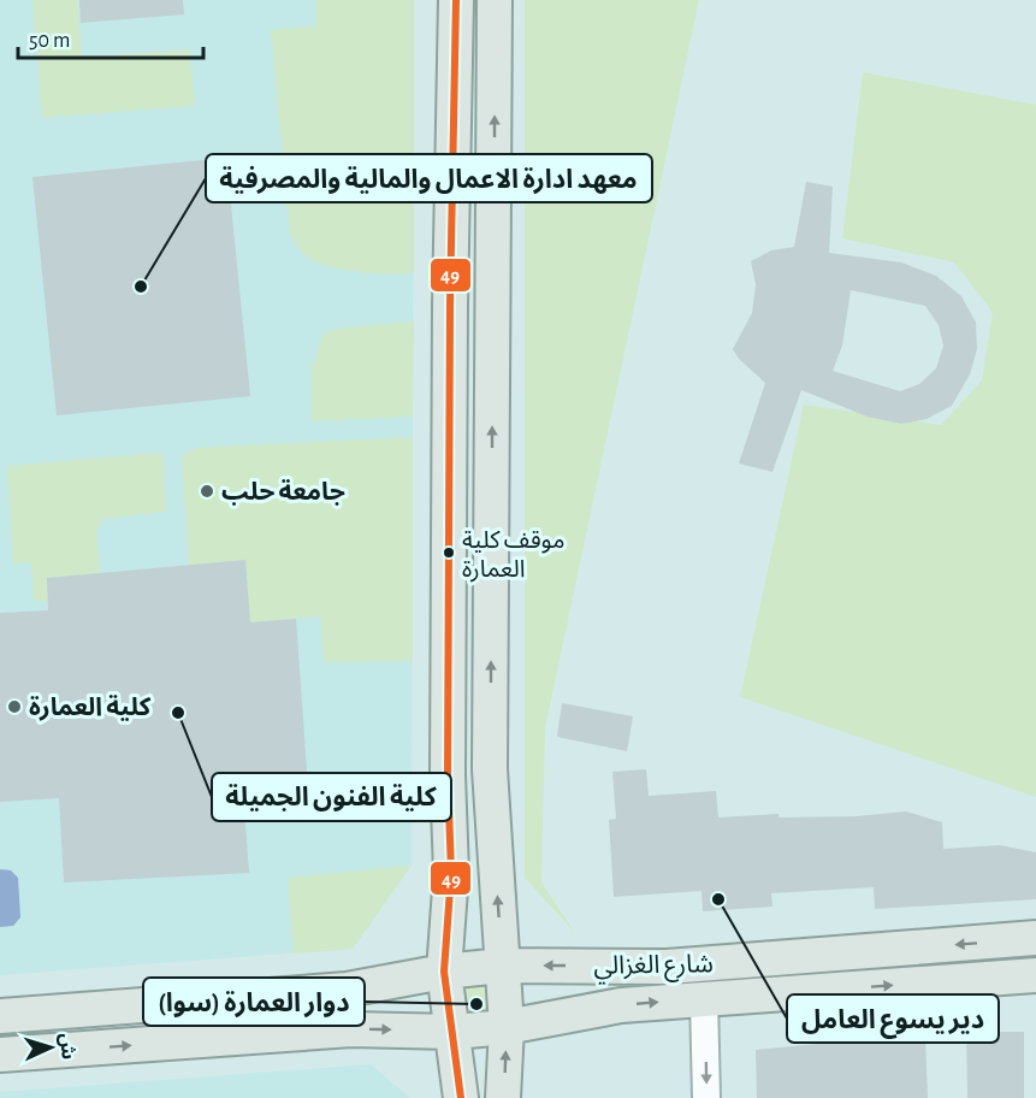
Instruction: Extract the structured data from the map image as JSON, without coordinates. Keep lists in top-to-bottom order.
{
  "streets": {
    "main road": ["شارع الغزالي"]
  },
  "places": [
    "معهد ادارة الاعمال والمالية والمصرفية",
    "جامعة حلب",
    "موقف كلية العمارة",
    "كلية العمارة",
    "كلية الفنون الجميلة",
    "دير يسوع العامل",
    "دوار العمارة (سوا)"
  ],
  "lines": ["transit line 49"],
  "scale_bar": "50 m",
  "north": "right"
}
